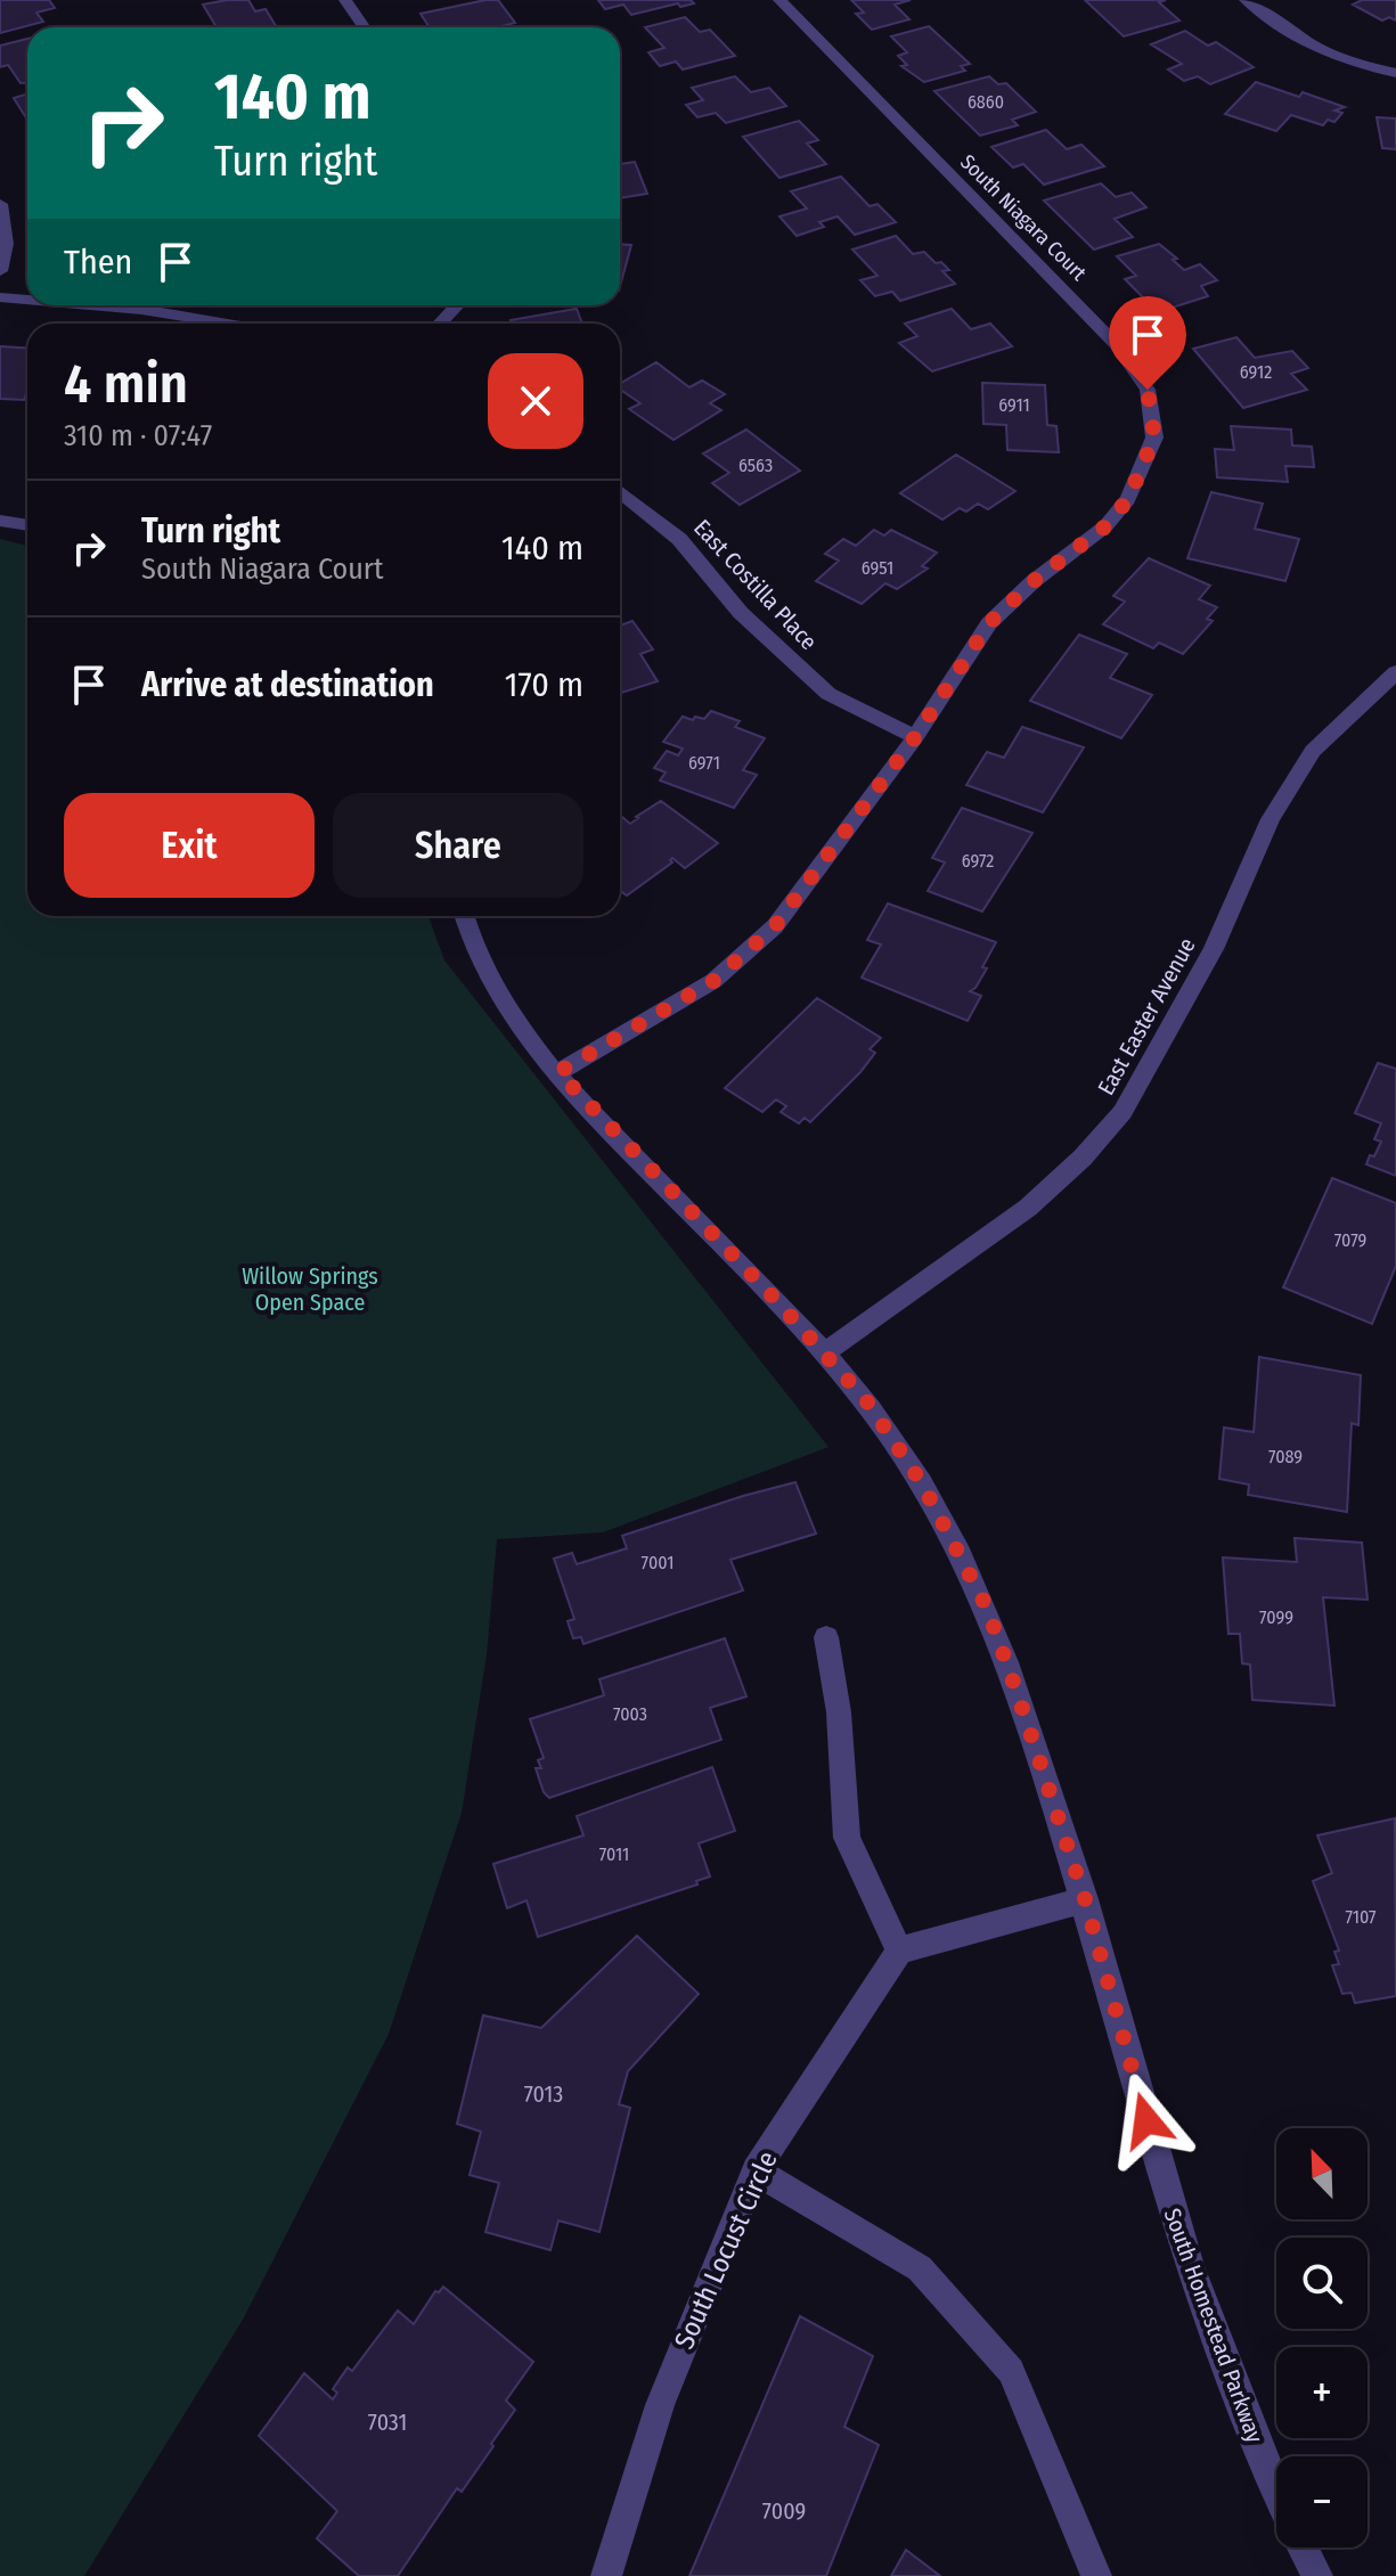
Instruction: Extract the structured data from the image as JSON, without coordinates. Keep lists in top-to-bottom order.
{
  "streets": {
    "street": [
      "South Niagara Court",
      "East Costilla Place",
      "East Easter Avenue",
      "South Locust Circle",
      "South Homestead Parkway"
    ]
  },
  "crossings": [
    ["South Niagara Court", "East Costilla Place"],
    ["South Niagara Court", "South Homestead Parkway"],
    ["East Easter Avenue", "South Homestead Parkway"]
  ],
  "parks": ["Willow Springs Open Space"],
  "house_numbers": [
    "6860",
    "6912",
    "6911",
    "6563",
    "6951",
    "6971",
    "6972",
    "7079",
    "7089",
    "7001",
    "7099",
    "7003",
    "7011",
    "7107",
    "7013",
    "7031",
    "7009"
  ],
  "north": "top left",
  "page": {
    "turn": ["140 m", "Turn right"],
    "then": "Then",
    "heading": ["4 min", "310 m · 07:47"],
    "list": [
      {
        "name": "Turn right",
        "note": "South Niagara Court",
        "value": "140 m"
      },
      {
        "name": "Arrive at destination",
        "value": "170 m"
      }
    ],
    "buttons": ["Exit", "Share"],
    "map_buttons": ["+", "−"]
  }
}
